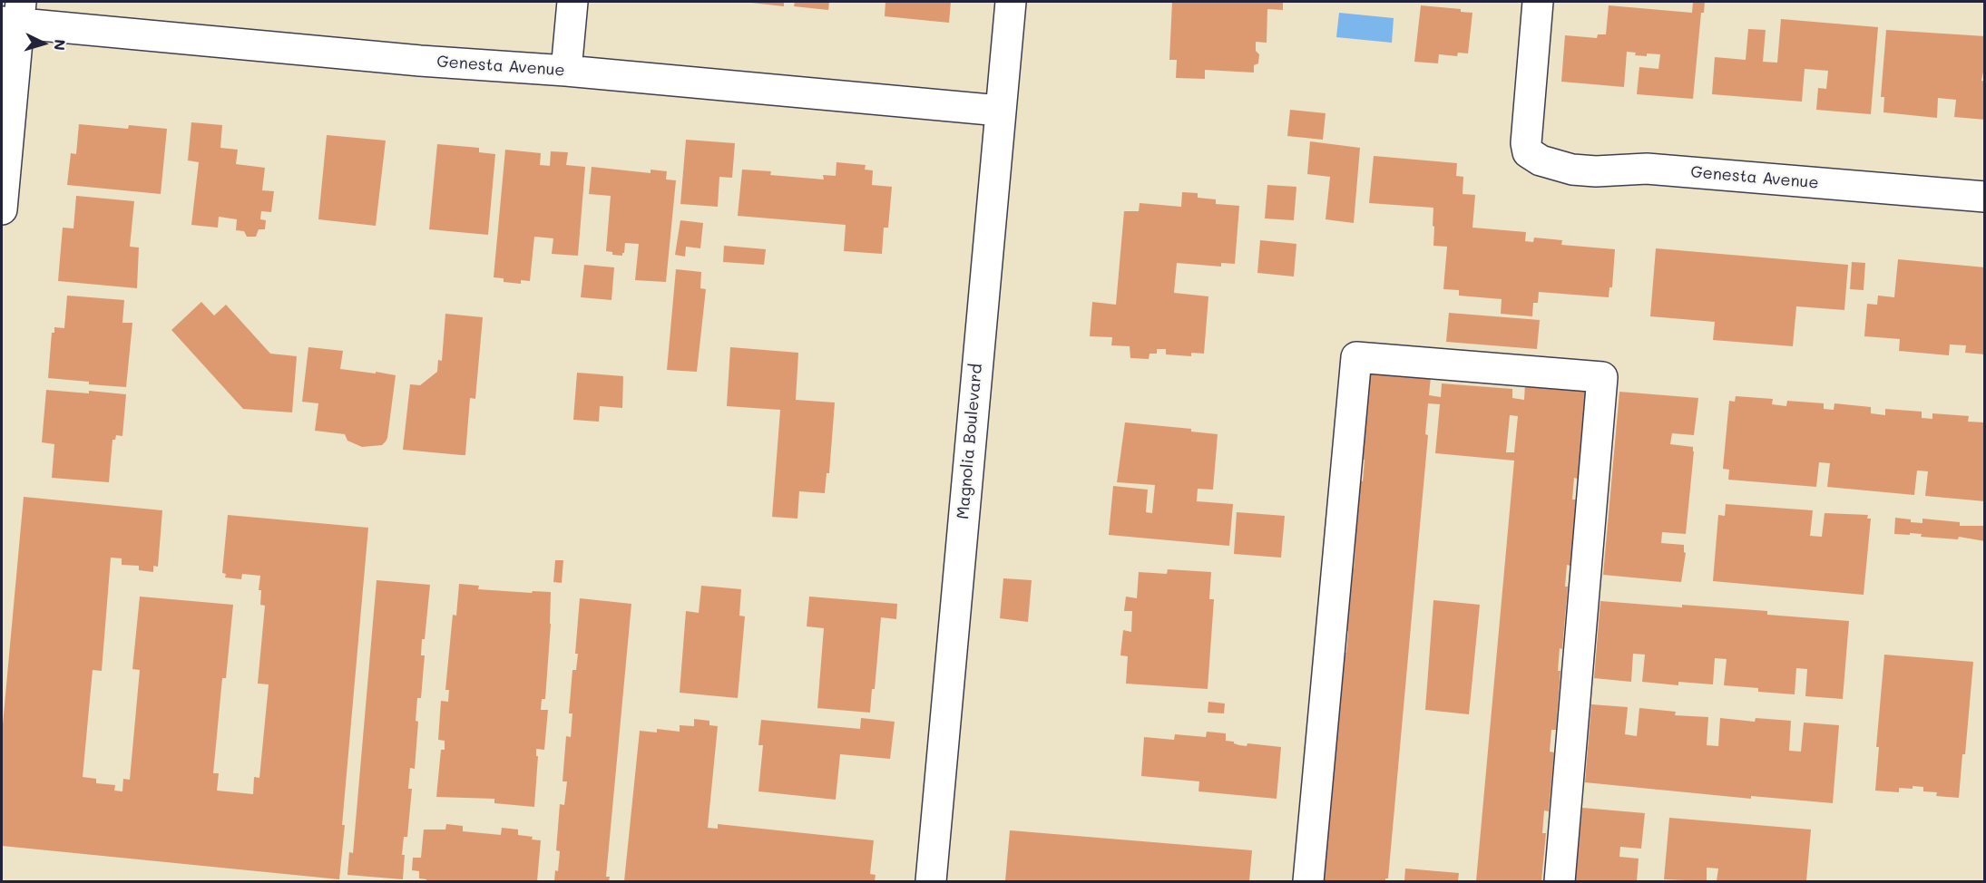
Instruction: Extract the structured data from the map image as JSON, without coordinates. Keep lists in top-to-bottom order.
{
  "streets": {
    "street": ["Genesta Avenue", "Magnolia Boulevard"]
  },
  "crossings": [
    ["Genesta Avenue", "Magnolia Boulevard"]
  ],
  "north": "right"
}
